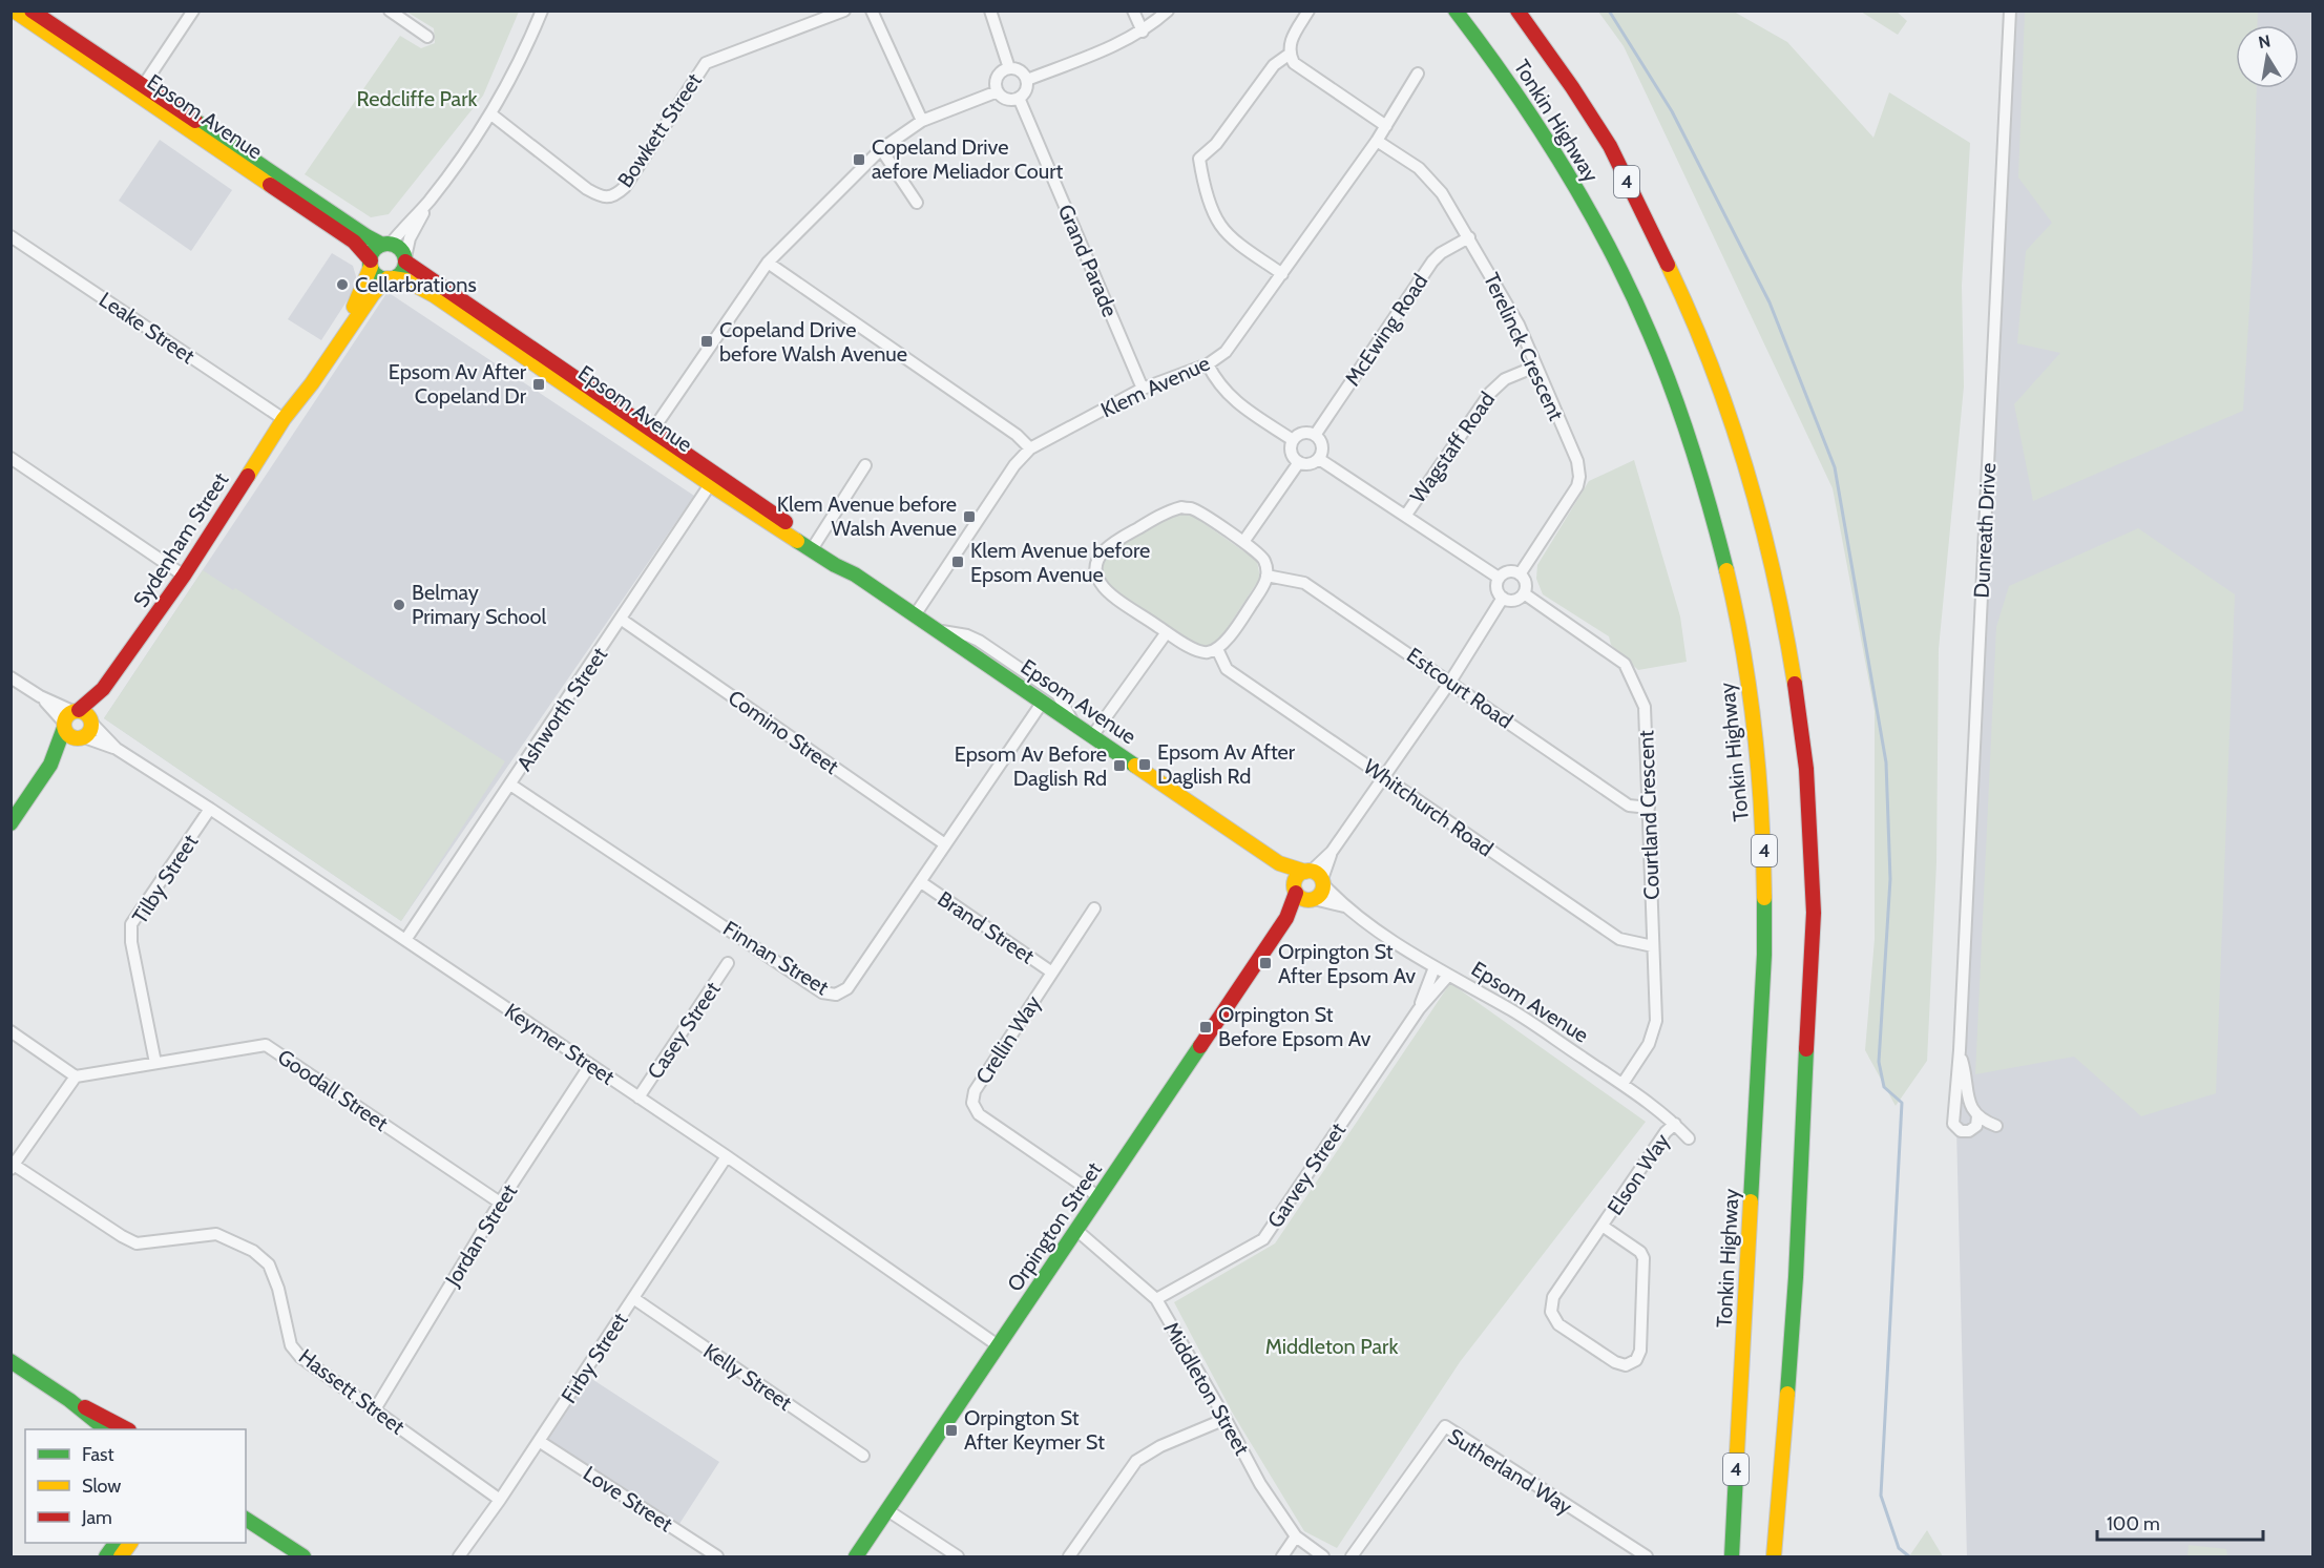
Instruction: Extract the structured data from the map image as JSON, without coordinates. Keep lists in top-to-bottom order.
{
  "streets": {
    "main road": [
      "Epsom Avenue",
      "Tonkin Highway",
      "4",
      "Sydenham Street",
      "Orpington Street"
    ],
    "street": [
      "Bowkett Street",
      "Grand Parade",
      "Leake Street",
      "McEwing Road",
      "Terelinck Crescent",
      "Klem Avenue",
      "Wagstaff Road",
      "Dunreath Drive",
      "Estcourt Road",
      "Ashworth Street",
      "Comino Street",
      "Whitchurch Road",
      "Courtland Crescent",
      "Tilby Street",
      "Brand Street",
      "Finnan Street",
      "Casey Street",
      "Crellin Way",
      "Keymer Street",
      "Goodall Street",
      "Elson Way",
      "Garvey Street",
      "Jordan Street",
      "Firby Street",
      "Kelly Street",
      "Middleton Street",
      "Hassett Street",
      "Sutherland Way",
      "Love Street"
    ]
  },
  "crossings": [
    ["Epsom Avenue", "Klem Avenue"],
    ["Epsom Avenue", "Sydenham Street"],
    ["Epsom Avenue", "Ashworth Street"],
    ["Epsom Avenue", "Courtland Crescent"],
    ["Epsom Avenue", "Finnan Street"],
    ["Epsom Avenue", "Elson Way"],
    ["Epsom Avenue", "Garvey Street"],
    ["Epsom Avenue", "Orpington Street"],
    ["Grand Parade", "Klem Avenue"],
    ["Leake Street", "Sydenham Street"],
    ["McEwing Road", "Terelinck Crescent"],
    ["Terelinck Crescent", "Klem Avenue"],
    ["Terelinck Crescent", "Wagstaff Road"],
    ["Terelinck Crescent", "Courtland Crescent"],
    ["Sydenham Street", "Keymer Street"],
    ["Estcourt Road", "Whitchurch Road"],
    ["Estcourt Road", "Courtland Crescent"],
    ["Ashworth Street", "Comino Street"],
    ["Ashworth Street", "Finnan Street"],
    ["Ashworth Street", "Keymer Street"],
    ["Comino Street", "Finnan Street"],
    ["Whitchurch Road", "Courtland Crescent"],
    ["Tilby Street", "Keymer Street"],
    ["Tilby Street", "Goodall Street"],
    ["Brand Street", "Finnan Street"],
    ["Brand Street", "Crellin Way"],
    ["Casey Street", "Keymer Street"],
    ["Crellin Way", "Orpington Street"],
    ["Keymer Street", "Orpington Street"],
    ["Keymer Street", "Jordan Street"],
    ["Keymer Street", "Firby Street"],
    ["Goodall Street", "Jordan Street"],
    ["Garvey Street", "Middleton Street"],
    ["Orpington Street", "Middleton Street"],
    ["Jordan Street", "Hassett Street"],
    ["Firby Street", "Kelly Street"],
    ["Firby Street", "Hassett Street"],
    ["Firby Street", "Love Street"]
  ],
  "parks": ["Redcliffe Park", "Middleton Park"],
  "places": {
    "transit": [
      "Copeland Drive aefore Meliador Court",
      "Copeland Drive before Walsh Avenue",
      "Epsom Av After Copeland Dr",
      "Klem Avenue before Walsh Avenue",
      "Klem Avenue before Epsom Avenue",
      "Epsom Av After Daglish Rd",
      "Epsom Av Before Daglish Rd",
      "Orpington St After Epsom Av",
      "Orpington St Before Epsom Av",
      "Orpington St After Keymer St"
    ],
    "other": ["Cellarbrations", "Belmay Primary School"]
  },
  "legend": ["Fast", "Slow", "Jam"],
  "scale_bar": "100 m",
  "north": "top"
}
